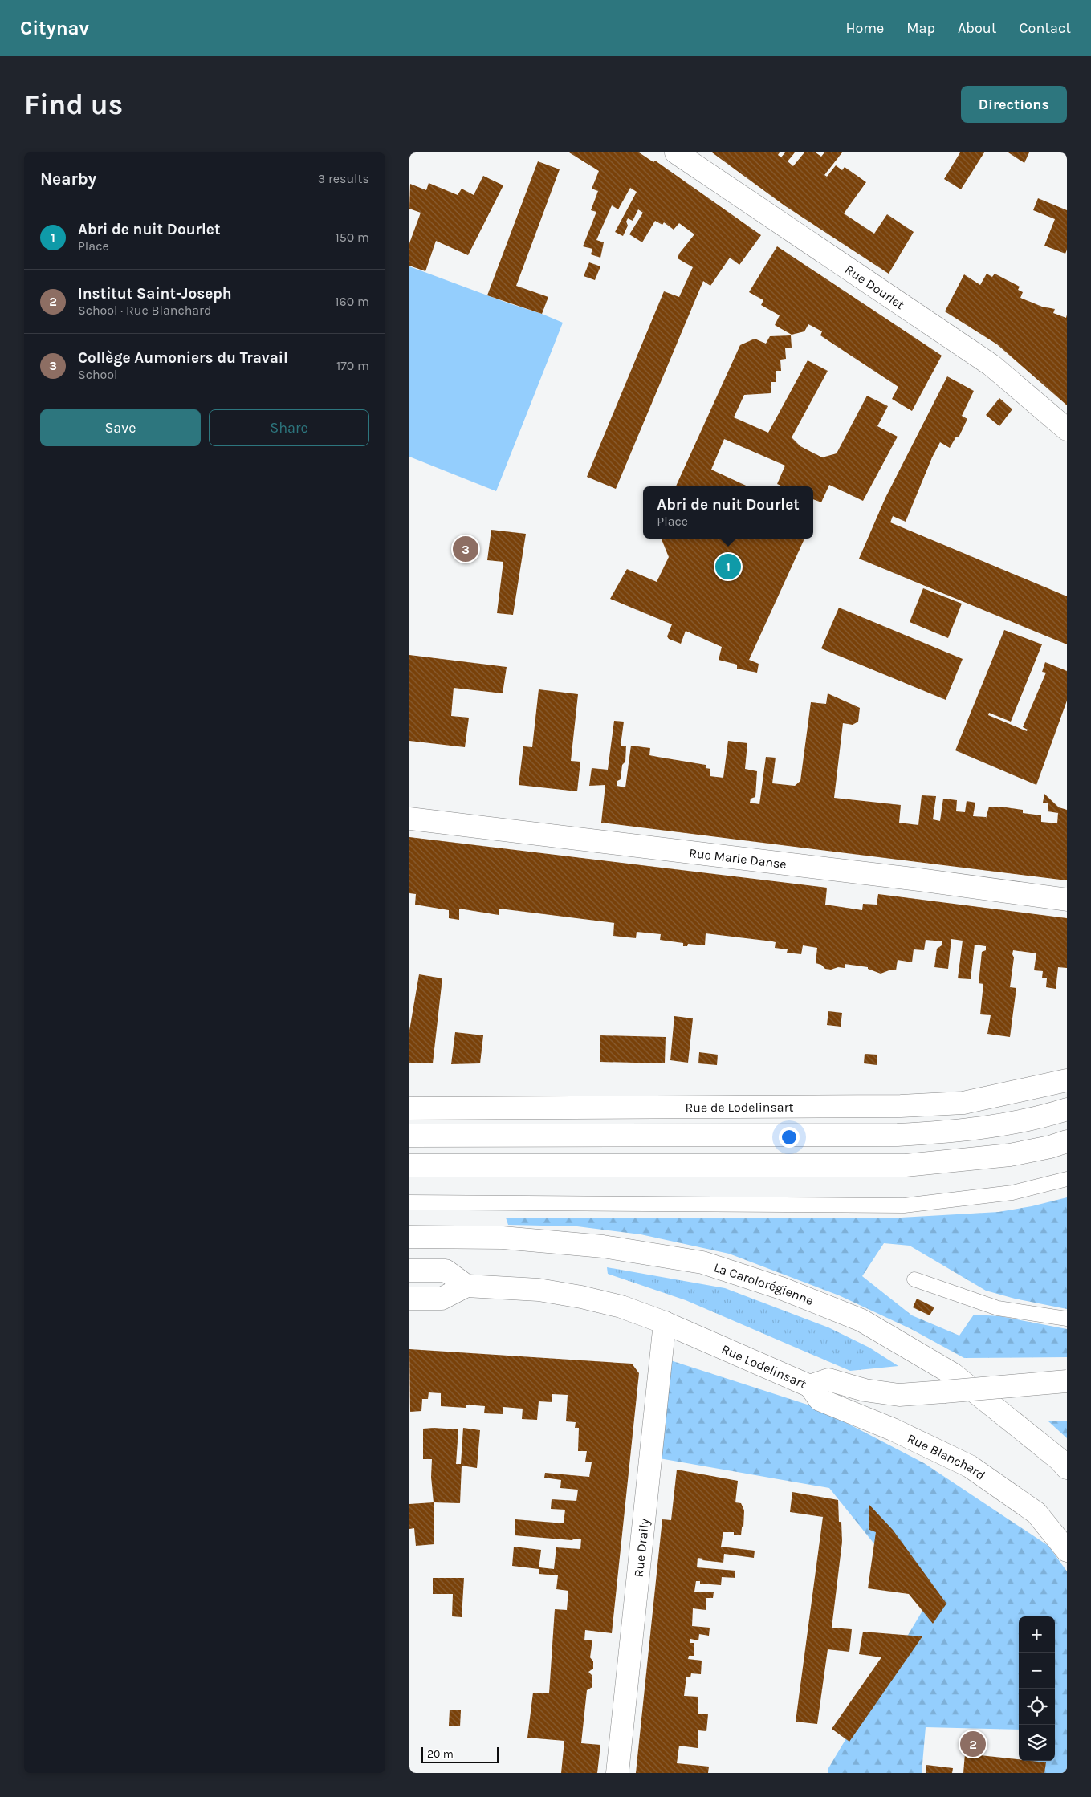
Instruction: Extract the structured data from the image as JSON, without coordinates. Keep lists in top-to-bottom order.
{
  "streets": {
    "main road": [
      "Rue Dourlet",
      "Rue Marie Danse",
      "Rue de Lodelinsart",
      "La Carolorégienne",
      "Rue Lodelinsart",
      "Rue Blanchard",
      "Rue Draily"
    ]
  },
  "crossings": [
    ["Rue Lodelinsart", "Rue Blanchard"],
    ["Rue Lodelinsart", "Rue Draily"]
  ],
  "scale_bar": "20 m",
  "page": {
    "header": "Citynav",
    "nav": [
      "Home",
      "Map",
      "About",
      "Contact"
    ],
    "buttons": [
      "Directions",
      ["Save", "Share"]
    ],
    "title": "Find us",
    "heading": ["Nearby", "3 results"],
    "list": [
      {
        "mark": "1",
        "name": "Abri de nuit Dourlet",
        "note": "Place",
        "value": "150 m"
      },
      {
        "mark": "2",
        "name": "Institut Saint-Joseph",
        "note": "School · Rue Blanchard",
        "value": "160 m"
      },
      {
        "mark": "3",
        "name": "Collège Aumoniers du Travail",
        "note": "School",
        "value": "170 m"
      }
    ],
    "popup": ["Abri de nuit Dourlet", "Place"],
    "pins": ["3", "1", "2"],
    "map_buttons": ["+", "−"],
    "scale": "20 m"
  }
}
